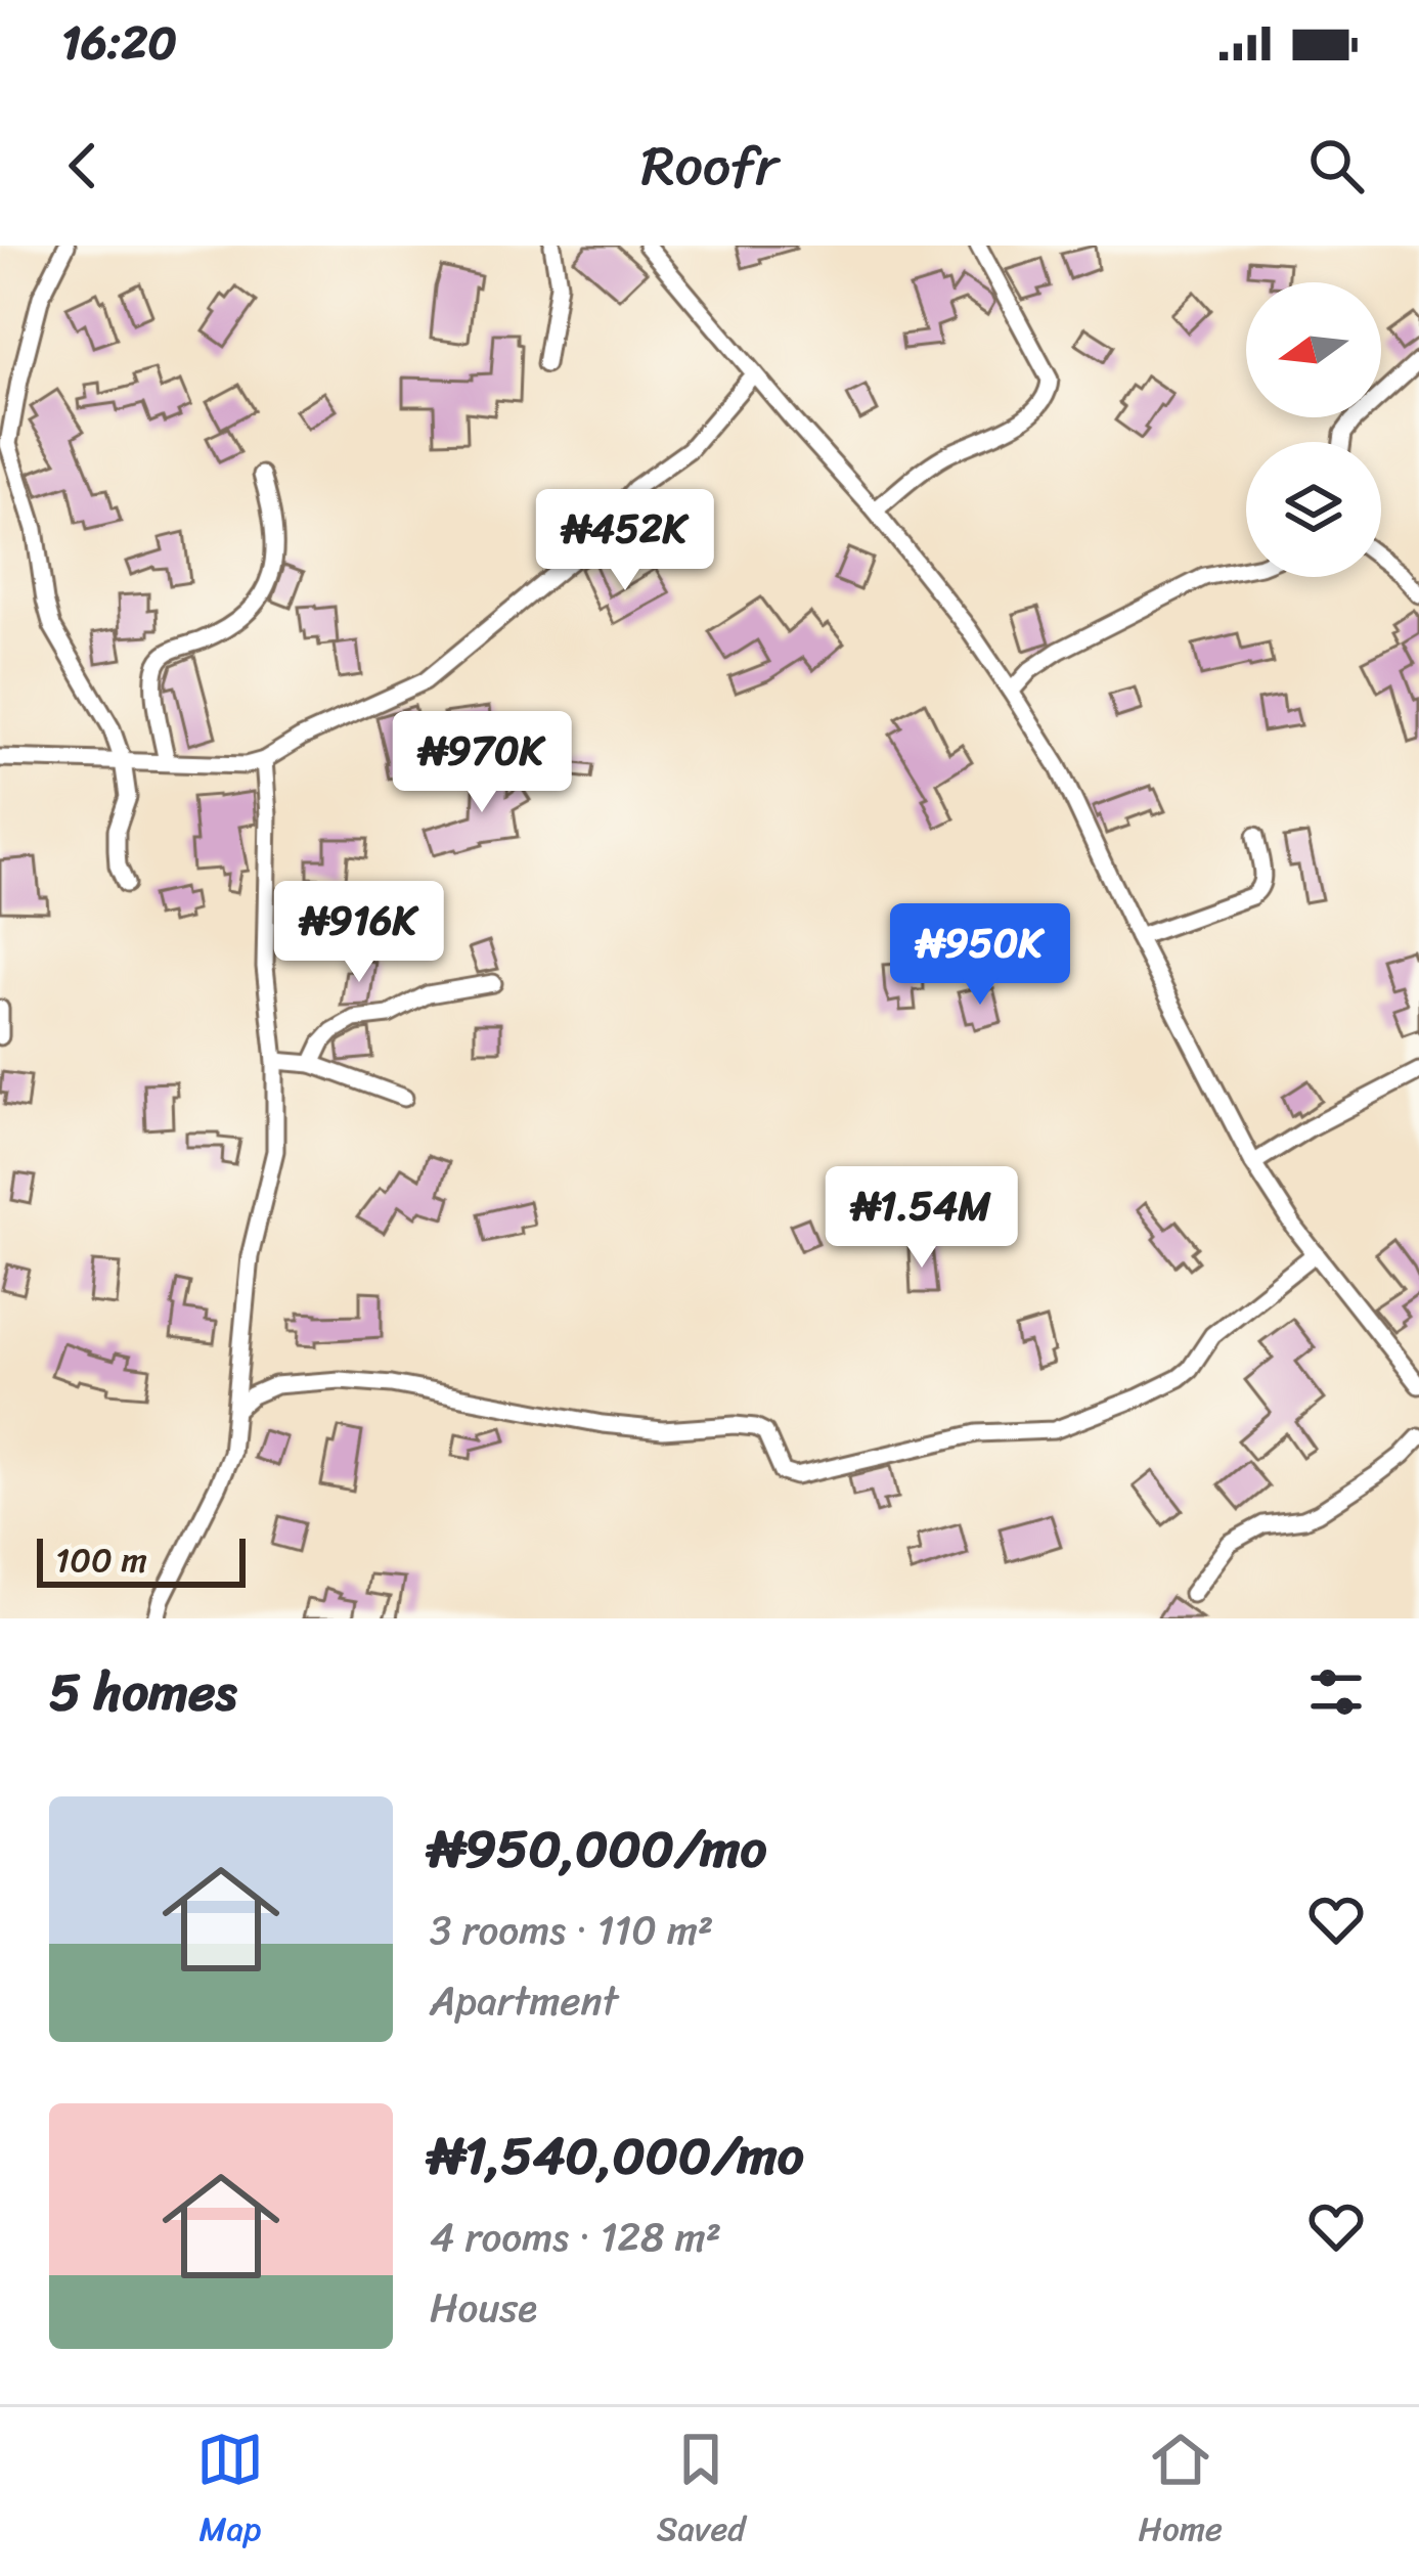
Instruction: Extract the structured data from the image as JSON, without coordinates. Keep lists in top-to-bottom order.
{
  "scale_bar": "100 m",
  "north": "left",
  "page": {
    "status": "16:20",
    "header": "Roofr",
    "price": [
      "₦452K",
      "₦970K",
      "₦916K",
      "₦950K",
      "₦1.54M"
    ],
    "scale": "100 m",
    "heading": "5 homes",
    "list": [
      {
        "name": "₦950,000/mo",
        "note": "3 rooms · 110 m² · Apartment"
      },
      {
        "name": "₦1,540,000/mo",
        "note": "4 rooms · 128 m² · House"
      }
    ],
    "tabs": ["Map", "Saved", "Home"]
  }
}
